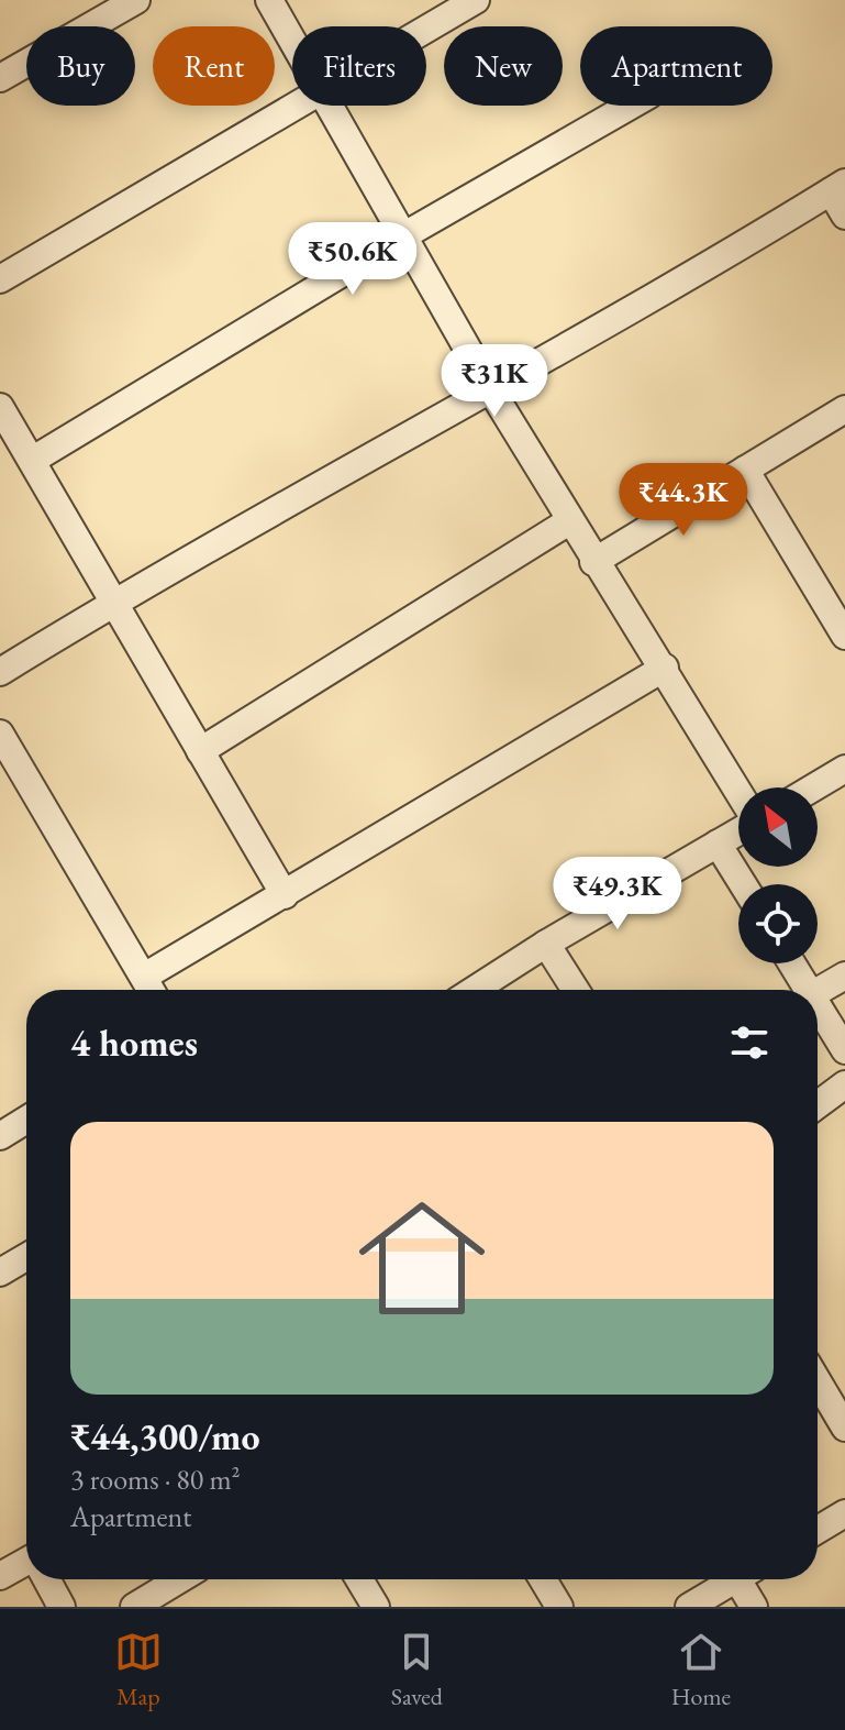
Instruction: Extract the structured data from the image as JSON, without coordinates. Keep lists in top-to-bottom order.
{
  "north": "top left",
  "page": {
    "chip": [
      "Buy",
      "Rent",
      "Filters",
      "New",
      "Apartment"
    ],
    "price": [
      "₹50.6K",
      "₹31K",
      "₹44.3K",
      "₹49.3K"
    ],
    "heading": "4 homes",
    "list": [
      {
        "name": "₹44,300/mo",
        "note": "3 rooms · 80 m² · Apartment"
      }
    ],
    "tabs": ["Map", "Saved", "Home"]
  }
}
